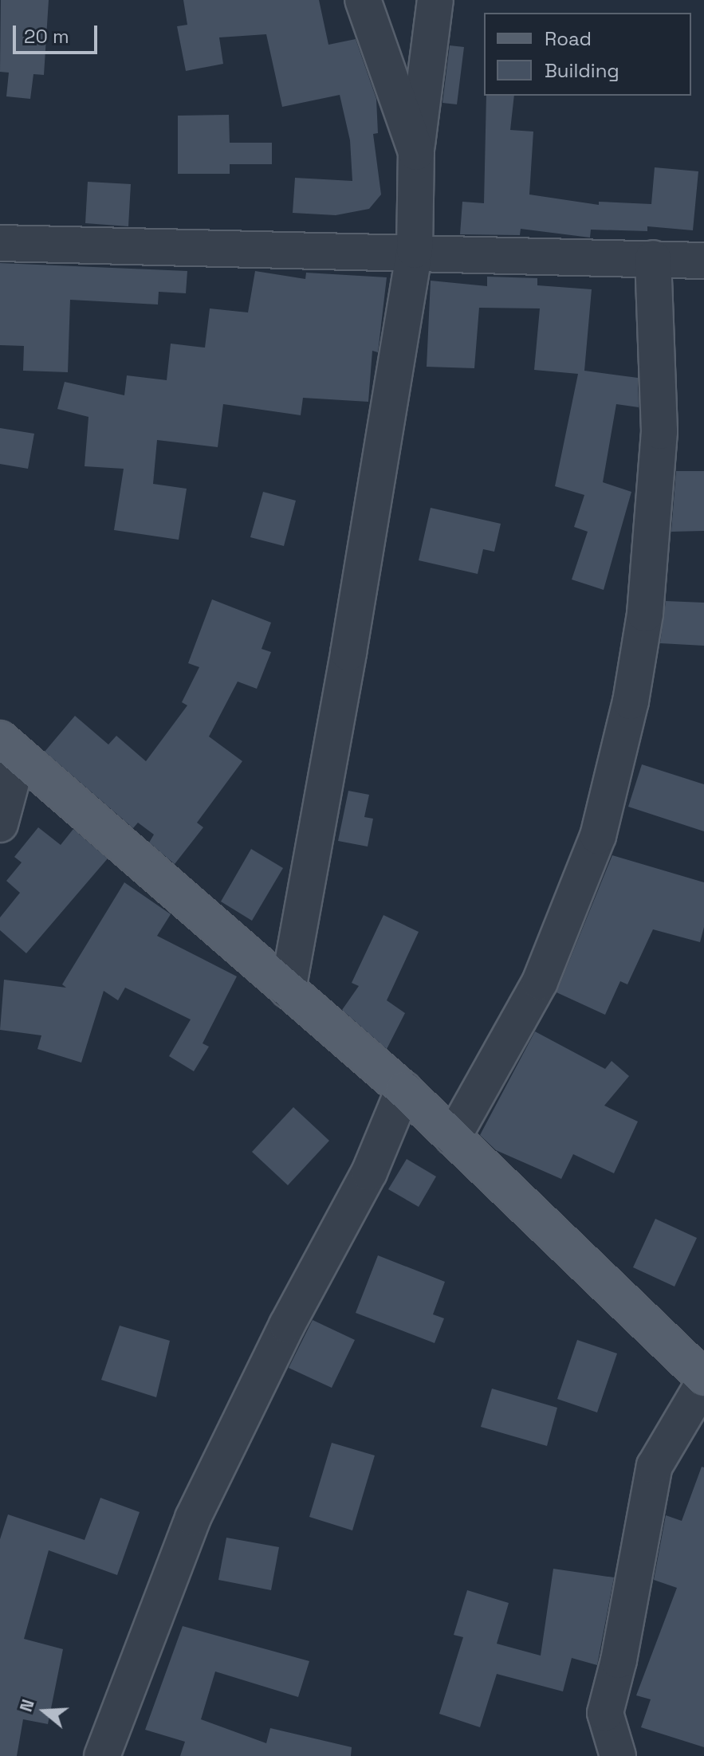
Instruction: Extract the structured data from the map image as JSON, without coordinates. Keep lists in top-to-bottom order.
{
  "legend": ["Road", "Building"],
  "scale_bar": "20 m",
  "north": "left"
}
